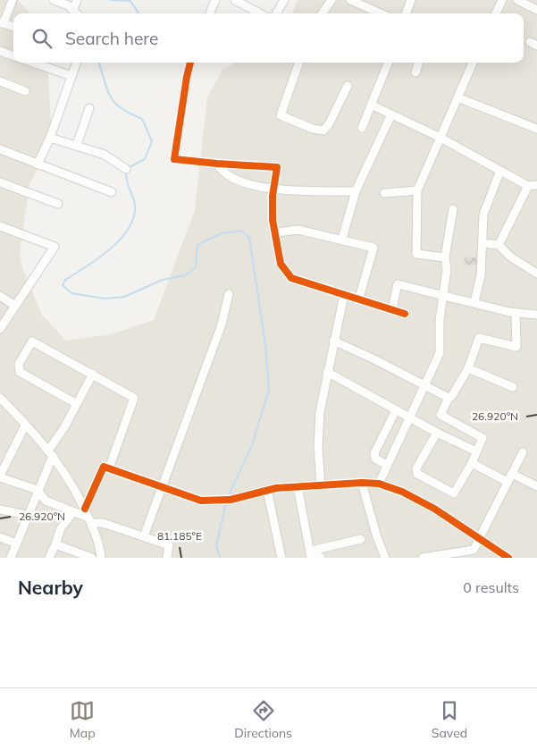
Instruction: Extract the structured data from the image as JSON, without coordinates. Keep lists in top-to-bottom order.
{
  "page": {
    "search": "Search here",
    "heading": ["Nearby", "0 results"],
    "nav": ["Map", "Directions", "Saved"]
  },
  "coordinates": ["26.920°N", "81.185°E"]
}
